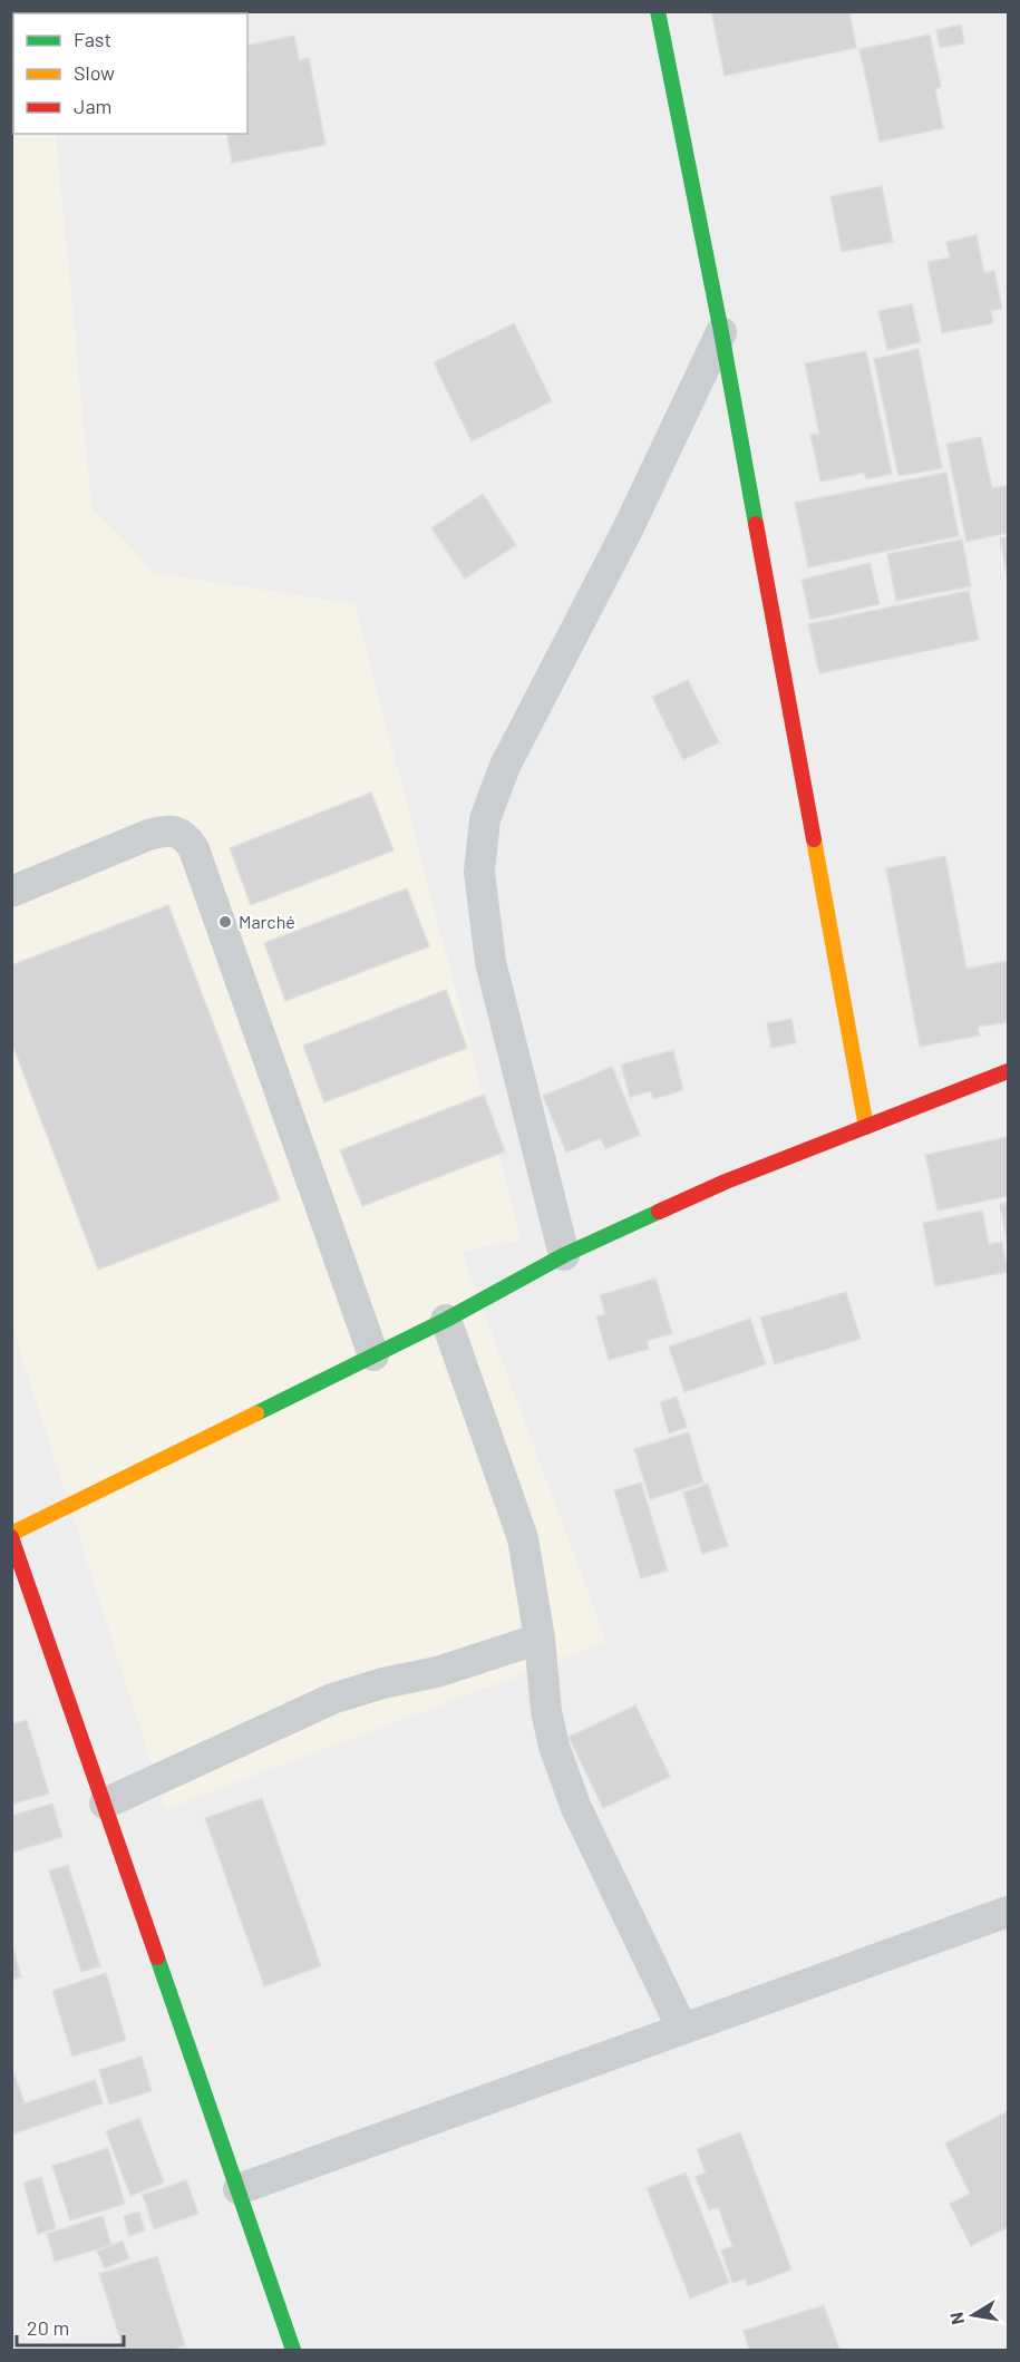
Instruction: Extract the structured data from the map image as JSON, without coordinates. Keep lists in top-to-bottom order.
{
  "places": ["Marché"],
  "legend": ["Fast", "Slow", "Jam"],
  "scale_bar": "20 m",
  "north": "left"
}
